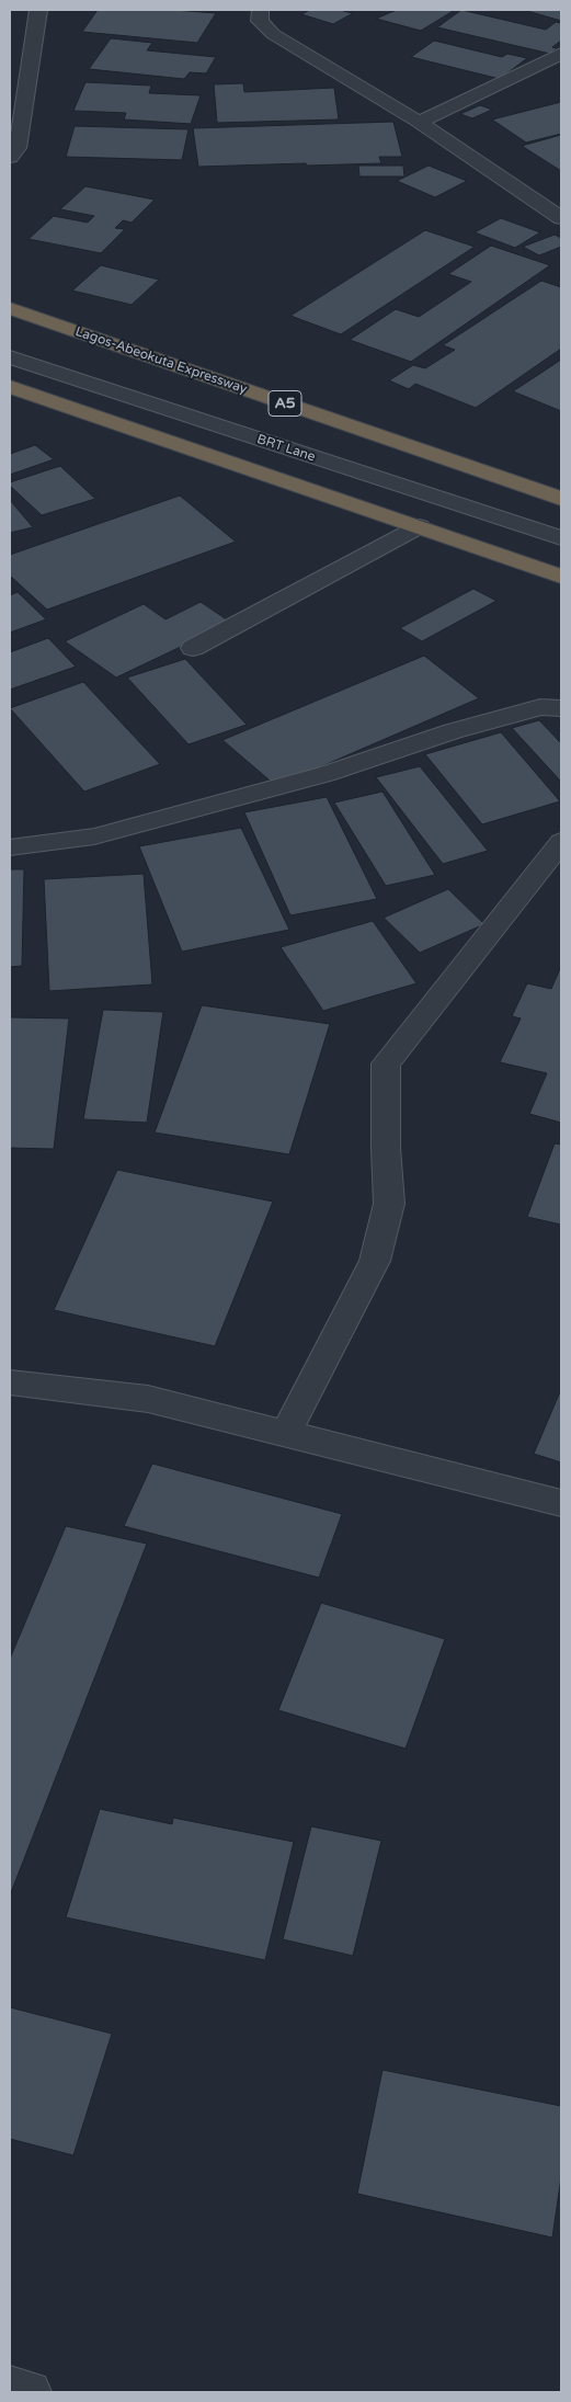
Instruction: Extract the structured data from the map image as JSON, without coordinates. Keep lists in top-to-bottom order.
{
  "streets": {
    "highway": ["Lagos-Abeokuta Expressway", "A5"],
    "street": ["BRT Lane"]
  }
}
